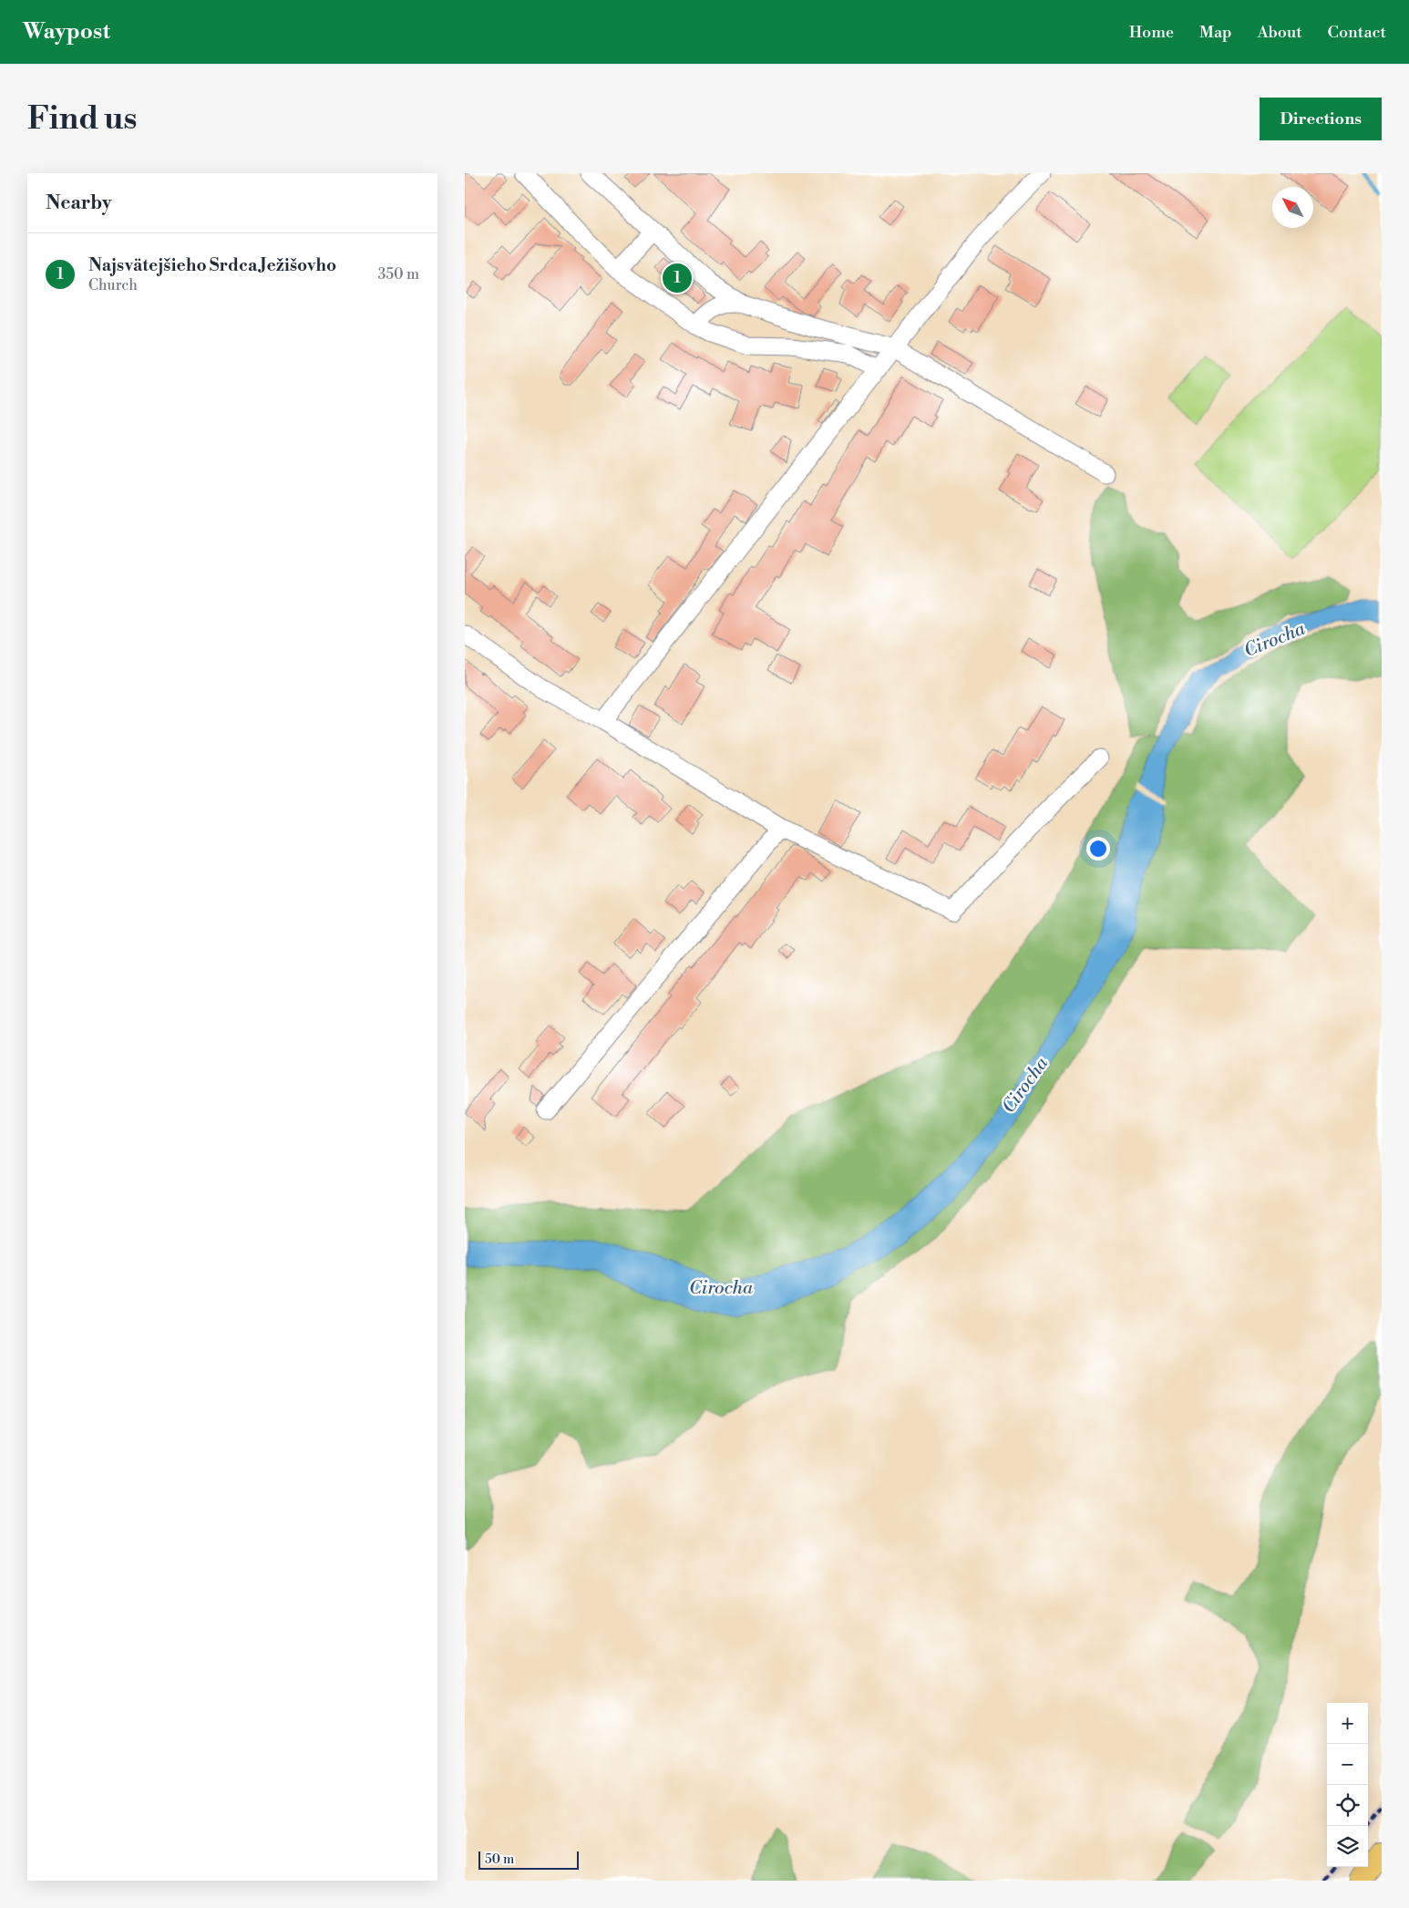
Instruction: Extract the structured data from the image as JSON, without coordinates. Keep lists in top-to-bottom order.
{
  "water": ["Cirocha"],
  "scale_bar": "50 m",
  "north": "top left",
  "page": {
    "header": "Waypost",
    "nav": [
      "Home",
      "Map",
      "About",
      "Contact"
    ],
    "buttons": "Directions",
    "title": "Find us",
    "heading": "Nearby",
    "list": [
      {
        "mark": "1",
        "name": "Najsvätejšieho Srdca Ježišovho",
        "note": "Church",
        "value": "350 m"
      }
    ],
    "pins": "1",
    "map_buttons": ["+", "−"],
    "scale": "50 m"
  }
}
